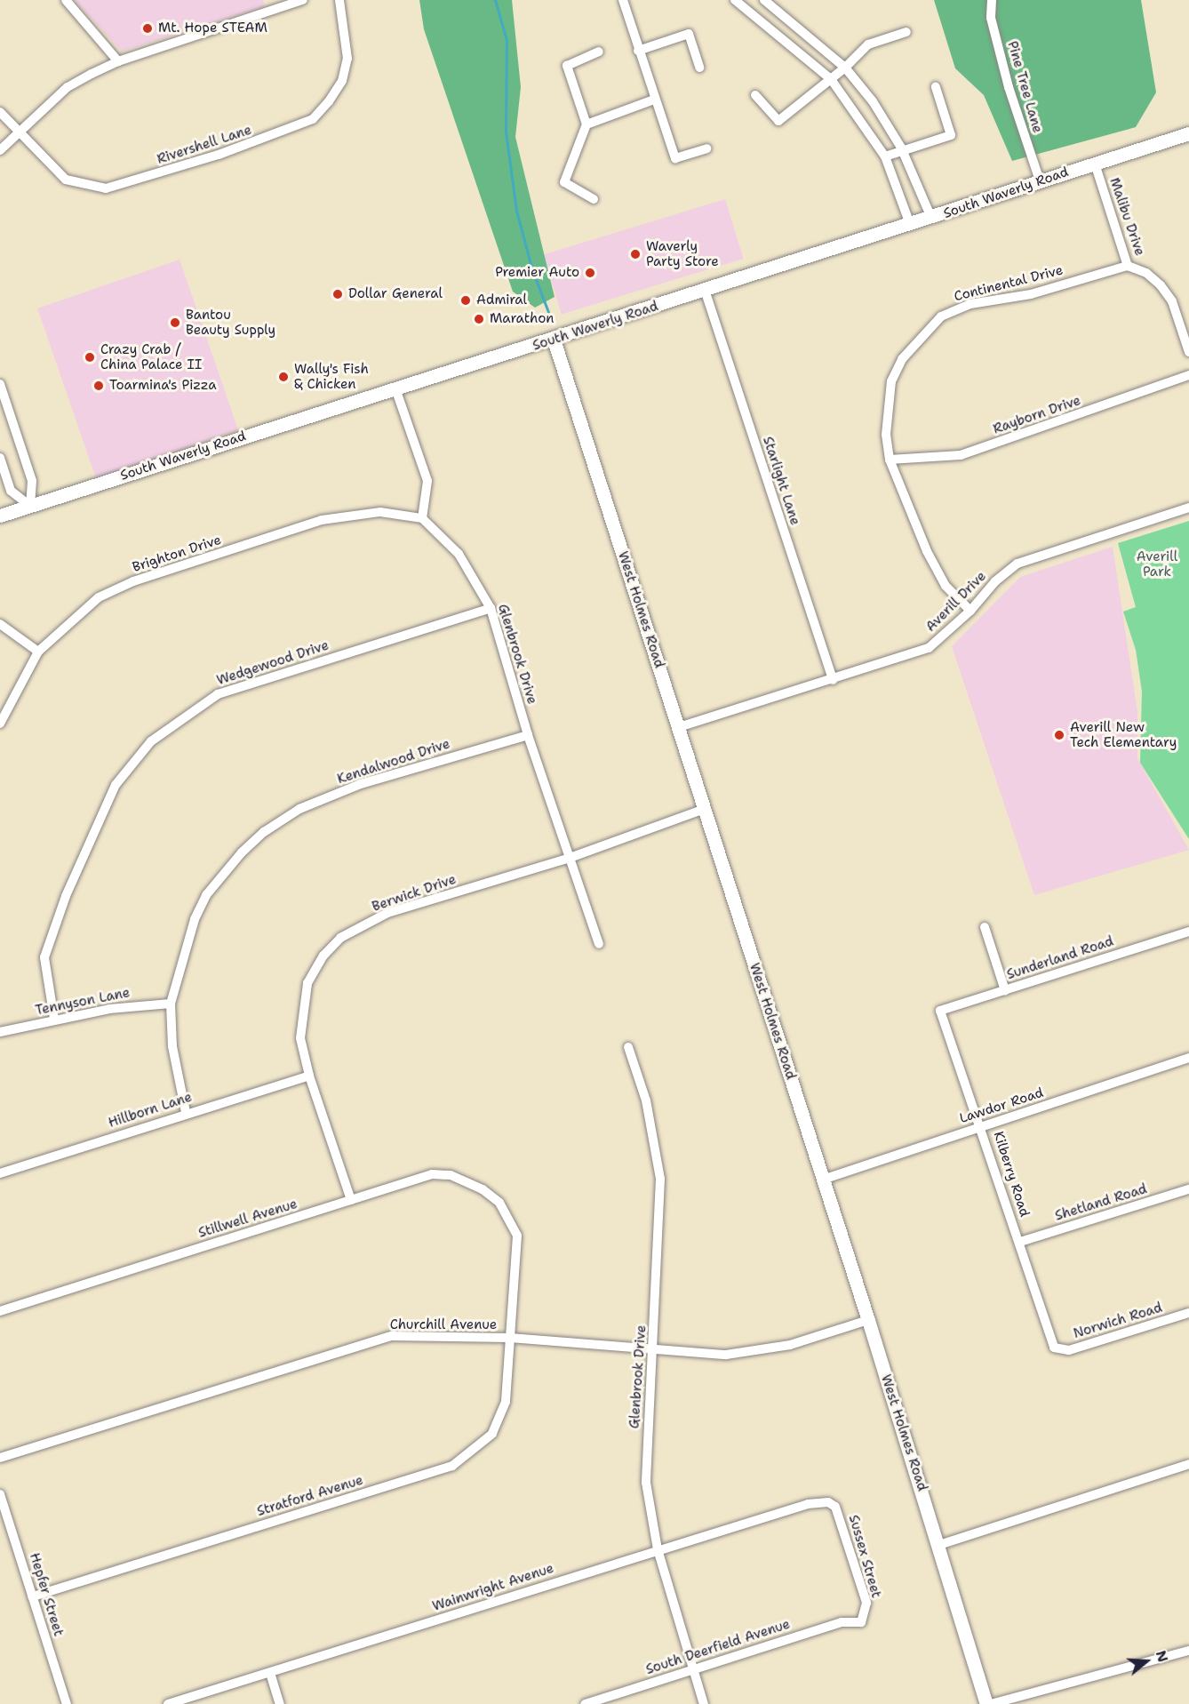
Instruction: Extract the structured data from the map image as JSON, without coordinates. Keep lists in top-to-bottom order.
{
  "streets": {
    "street": [
      "Pine Tree Lane",
      "Rivershell Lane",
      "South Waverly Road",
      "Malibu Drive",
      "Continental Drive",
      "Rayborn Drive",
      "Starlight Lane",
      "Brighton Drive",
      "Averill Drive",
      "West Holmes Road",
      "Glenbrook Drive",
      "Wedgewood Drive",
      "Kendalwood Drive",
      "Berwick Drive",
      "Sunderland Road",
      "Tennyson Lane",
      "Lawdor Road",
      "Hillborn Lane",
      "Kilberry Road",
      "Shetland Road",
      "Stillwell Avenue",
      "Norwich Road",
      "Churchill Avenue",
      "Stratford Avenue",
      "Sussex Street",
      "Wainwright Avenue",
      "Hepfer Street",
      "South Deerfield Avenue"
    ]
  },
  "crossings": [
    ["Pine Tree Lane", "South Waverly Road"],
    ["South Waverly Road", "Malibu Drive"],
    ["South Waverly Road", "Starlight Lane"],
    ["South Waverly Road", "West Holmes Road"],
    ["Malibu Drive", "Continental Drive"],
    ["Continental Drive", "Rayborn Drive"],
    ["Continental Drive", "Averill Drive"],
    ["Starlight Lane", "Averill Drive"],
    ["Brighton Drive", "Glenbrook Drive"],
    ["Averill Drive", "West Holmes Road"],
    ["West Holmes Road", "Berwick Drive"],
    ["West Holmes Road", "Lawdor Road"],
    ["West Holmes Road", "Churchill Avenue"],
    ["Glenbrook Drive", "Wedgewood Drive"],
    ["Glenbrook Drive", "Kendalwood Drive"],
    ["Glenbrook Drive", "Berwick Drive"],
    ["Glenbrook Drive", "Churchill Avenue"],
    ["Glenbrook Drive", "Wainwright Avenue"],
    ["Glenbrook Drive", "South Deerfield Avenue"],
    ["Wedgewood Drive", "Tennyson Lane"],
    ["Kendalwood Drive", "Tennyson Lane"],
    ["Kendalwood Drive", "Hillborn Lane"],
    ["Berwick Drive", "Hillborn Lane"],
    ["Berwick Drive", "Stillwell Avenue"],
    ["Sunderland Road", "Kilberry Road"],
    ["Lawdor Road", "Kilberry Road"],
    ["Kilberry Road", "Shetland Road"],
    ["Kilberry Road", "Norwich Road"],
    ["Stillwell Avenue", "Stratford Avenue"],
    ["Churchill Avenue", "Stratford Avenue"],
    ["Stratford Avenue", "Hepfer Street"],
    ["Sussex Street", "Wainwright Avenue"],
    ["Sussex Street", "South Deerfield Avenue"]
  ],
  "parks": ["Averill Park"],
  "places": [
    "Mt. Hope STEAM",
    "Waverly Party Store",
    "Premier Auto",
    "Dollar General",
    "Admiral",
    "Marathon",
    "Bantou Beauty Supply",
    "Crazy Crab / China Palace II",
    "Wally's Fish & Chicken",
    "Toarmina's Pizza",
    "Averill New Tech Elementary"
  ],
  "north": "right"
}
